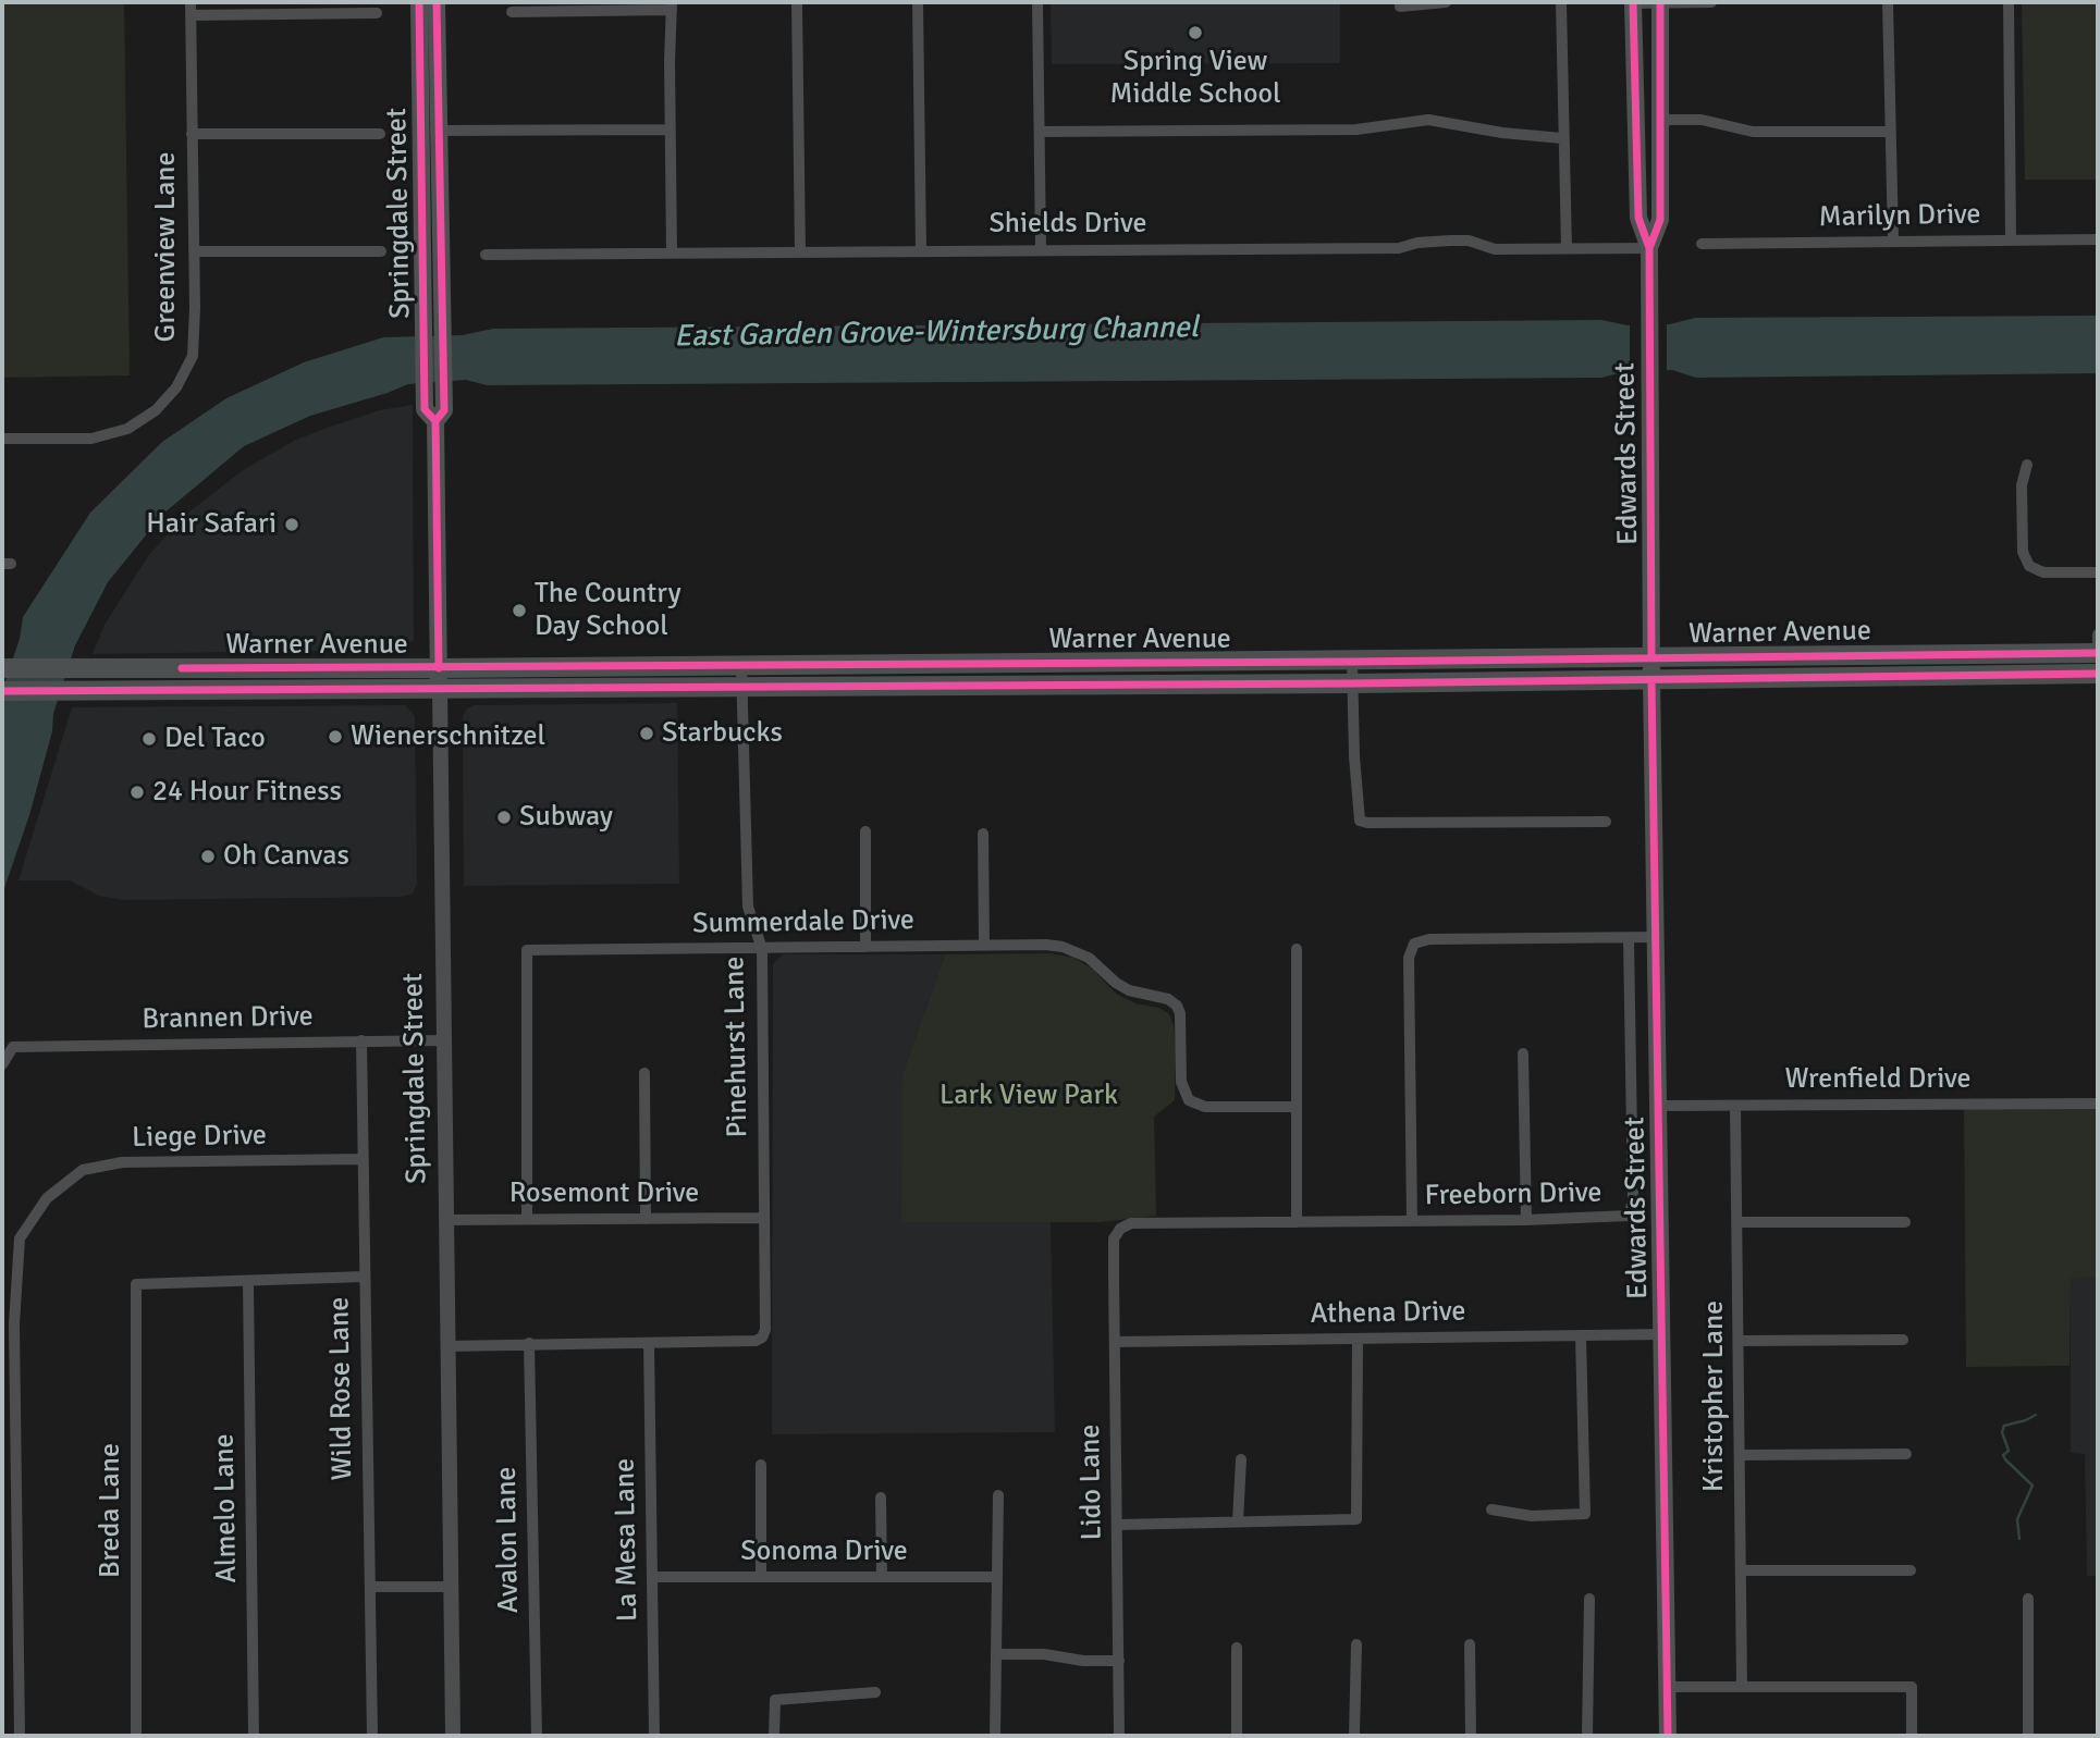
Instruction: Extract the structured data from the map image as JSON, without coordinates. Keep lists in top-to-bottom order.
{
  "streets": {
    "main road": ["Springdale Street", "Edwards Street", "Warner Avenue"],
    "street": [
      "Marilyn Drive",
      "Shields Drive",
      "Greenview Lane",
      "Summerdale Drive",
      "Brannen Drive",
      "Pinehurst Lane",
      "Wrenfield Drive",
      "Liege Drive",
      "Rosemont Drive",
      "Freeborn Drive",
      "Athena Drive",
      "Wild Rose Lane",
      "Kristopher Lane",
      "Lido Lane",
      "Almelo Lane",
      "Breda Lane",
      "Avalon Lane",
      "La Mesa Lane",
      "Sonoma Drive"
    ]
  },
  "crossings": [
    ["Springdale Street", "Warner Avenue"],
    ["Springdale Street", "Brannen Drive"],
    ["Springdale Street", "Rosemont Drive"],
    ["Shields Drive", "Edwards Street"],
    ["Edwards Street", "Warner Avenue"],
    ["Edwards Street", "Wrenfield Drive"],
    ["Edwards Street", "Athena Drive"],
    ["Warner Avenue", "Pinehurst Lane"],
    ["Summerdale Drive", "Pinehurst Lane"],
    ["Summerdale Drive", "Rosemont Drive"],
    ["Brannen Drive", "Wild Rose Lane"],
    ["Pinehurst Lane", "Rosemont Drive"],
    ["Pinehurst Lane", "La Mesa Lane"],
    ["Wrenfield Drive", "Kristopher Lane"],
    ["Liege Drive", "Wild Rose Lane"],
    ["Freeborn Drive", "Lido Lane"],
    ["Athena Drive", "Lido Lane"],
    ["Almelo Lane", "Breda Lane"],
    ["La Mesa Lane", "Sonoma Drive"]
  ],
  "water": ["East Garden Grove-Wintersburg Channel"],
  "parks": ["Lark View Park"],
  "places": [
    "Spring View Middle School",
    "Hair Safari",
    "The Country Day School",
    "Starbucks",
    "Wienerschnitzel",
    "Del Taco",
    "24 Hour Fitness",
    "Subway",
    "Oh Canvas"
  ]
}
